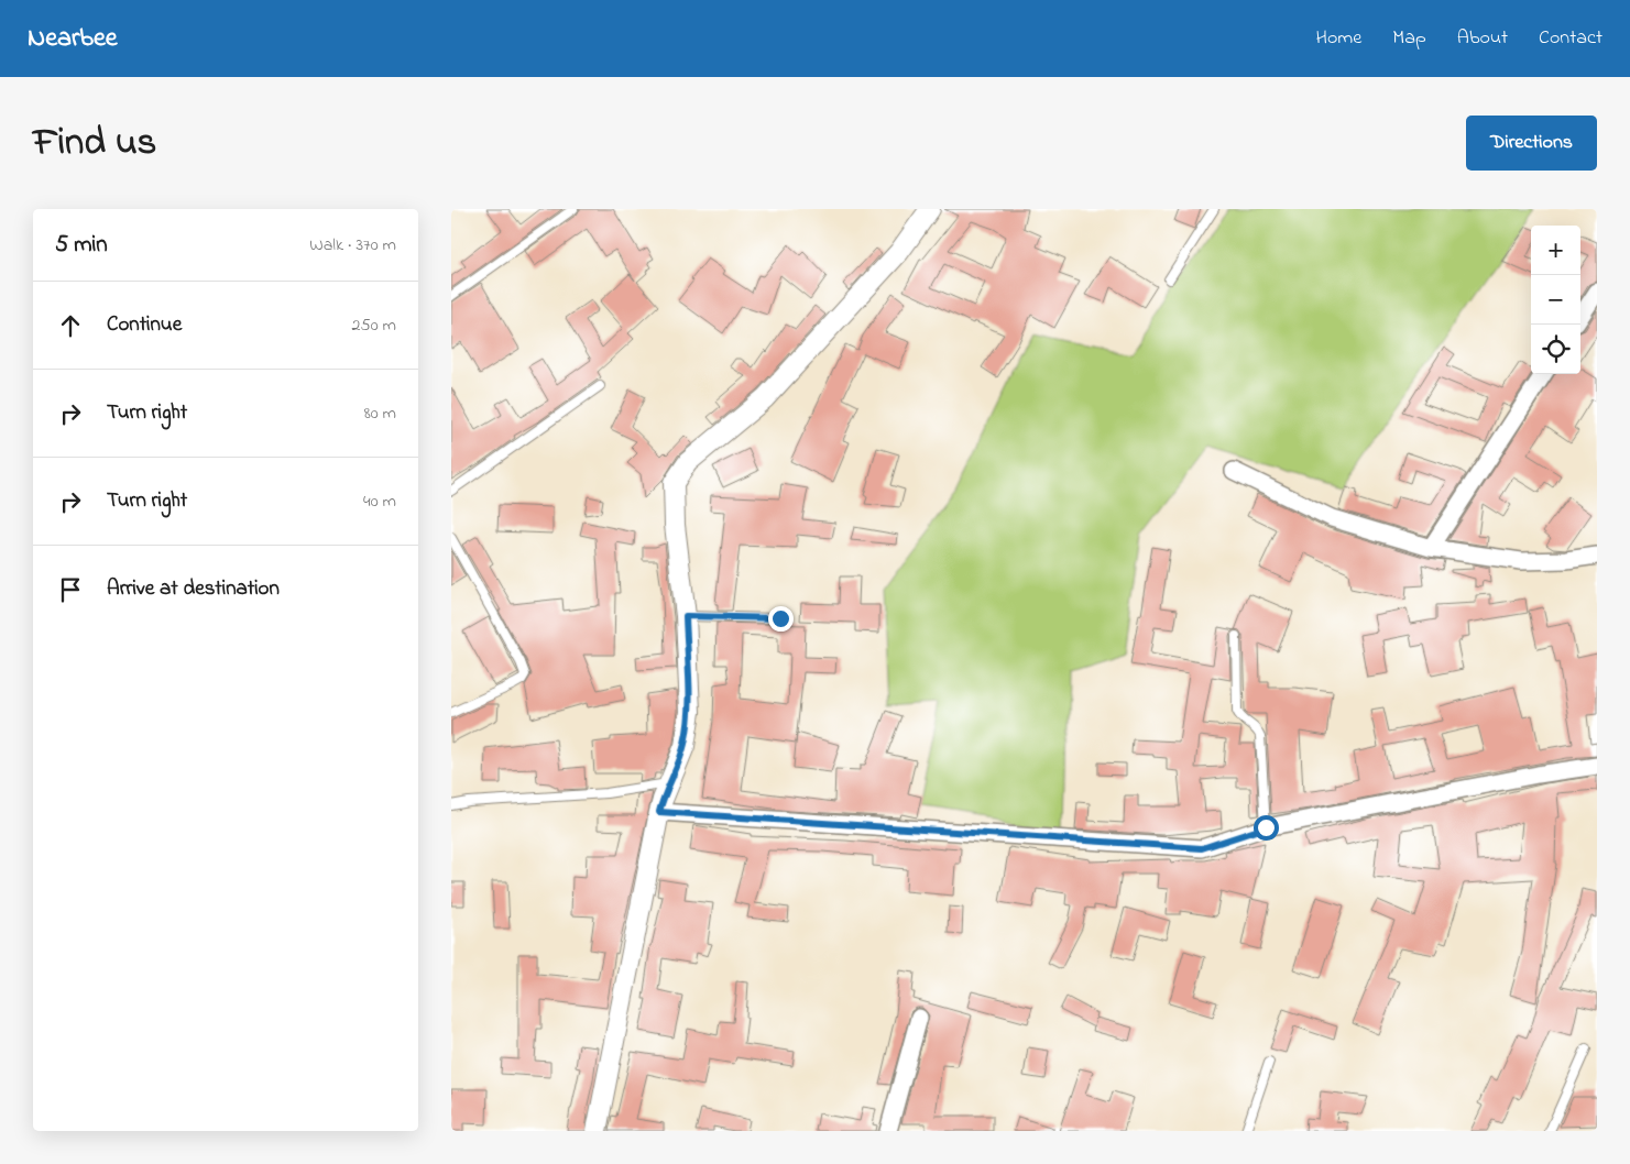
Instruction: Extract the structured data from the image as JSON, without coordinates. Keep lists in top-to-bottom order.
{
  "page": {
    "header": "Nearbee",
    "nav": [
      "Home",
      "Map",
      "About",
      "Contact"
    ],
    "title": "Find us",
    "buttons": "Directions",
    "heading": ["5 min", "Walk · 370 m"],
    "map_buttons": ["+", "−"],
    "list": [
      ["Continue", "250 m"],
      ["Turn right", "80 m"],
      ["Turn right", "40 m"],
      "Arrive at destination"
    ]
  }
}
